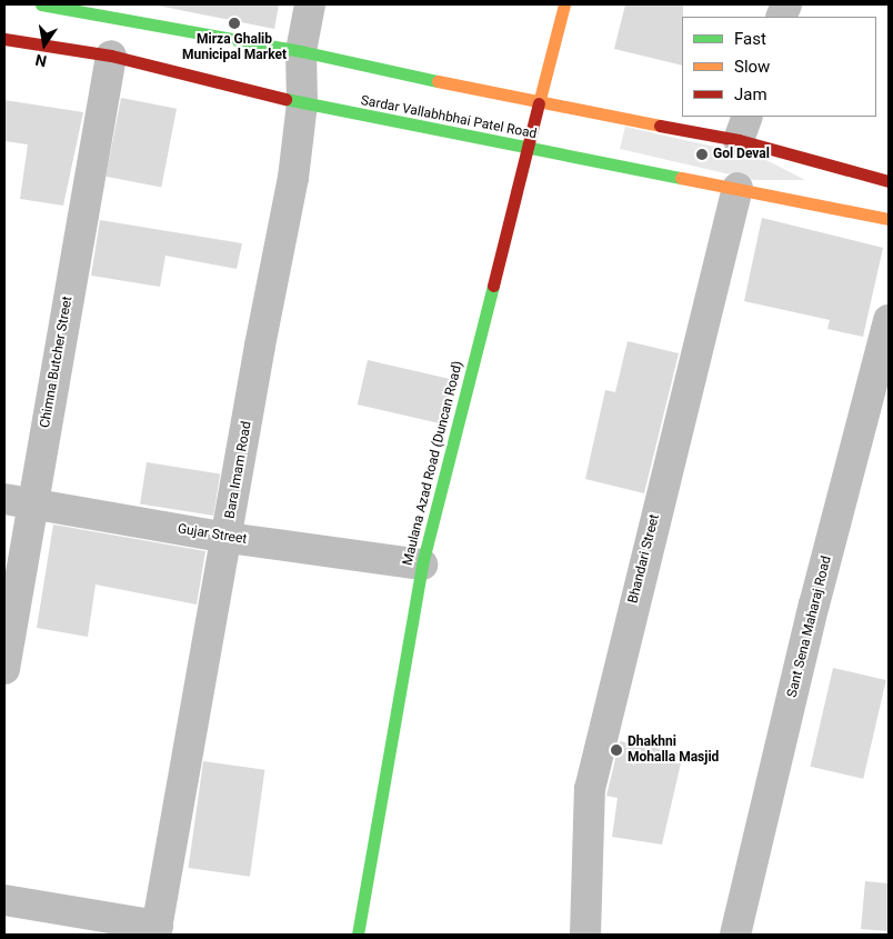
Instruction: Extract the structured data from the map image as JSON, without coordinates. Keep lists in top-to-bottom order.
{
  "streets": {
    "main road": ["Sardar Vallabhbhai Patel Road", "Maulana Azad Road (Duncan Road)"],
    "street": [
      "Chimna Butcher Street",
      "Bara Imam Road",
      "Gujar Street",
      "Bhandari Street",
      "Sant Sena Maharaj Road"
    ]
  },
  "crossings": [
    ["Sardar Vallabhbhai Patel Road", "Chimna Butcher Street"],
    ["Sardar Vallabhbhai Patel Road", "Maulana Azad Road (Duncan Road)"],
    ["Sardar Vallabhbhai Patel Road", "Bara Imam Road"],
    ["Sardar Vallabhbhai Patel Road", "Bhandari Street"],
    ["Chimna Butcher Street", "Gujar Street"],
    ["Maulana Azad Road (Duncan Road)", "Gujar Street"],
    ["Bara Imam Road", "Gujar Street"]
  ],
  "places": ["Mirza Ghalib Municipal Market", "Gol Deval", "Dhakhni Mohalla Masjid"],
  "legend": ["Fast", "Slow", "Jam"],
  "north": "bottom"
}
